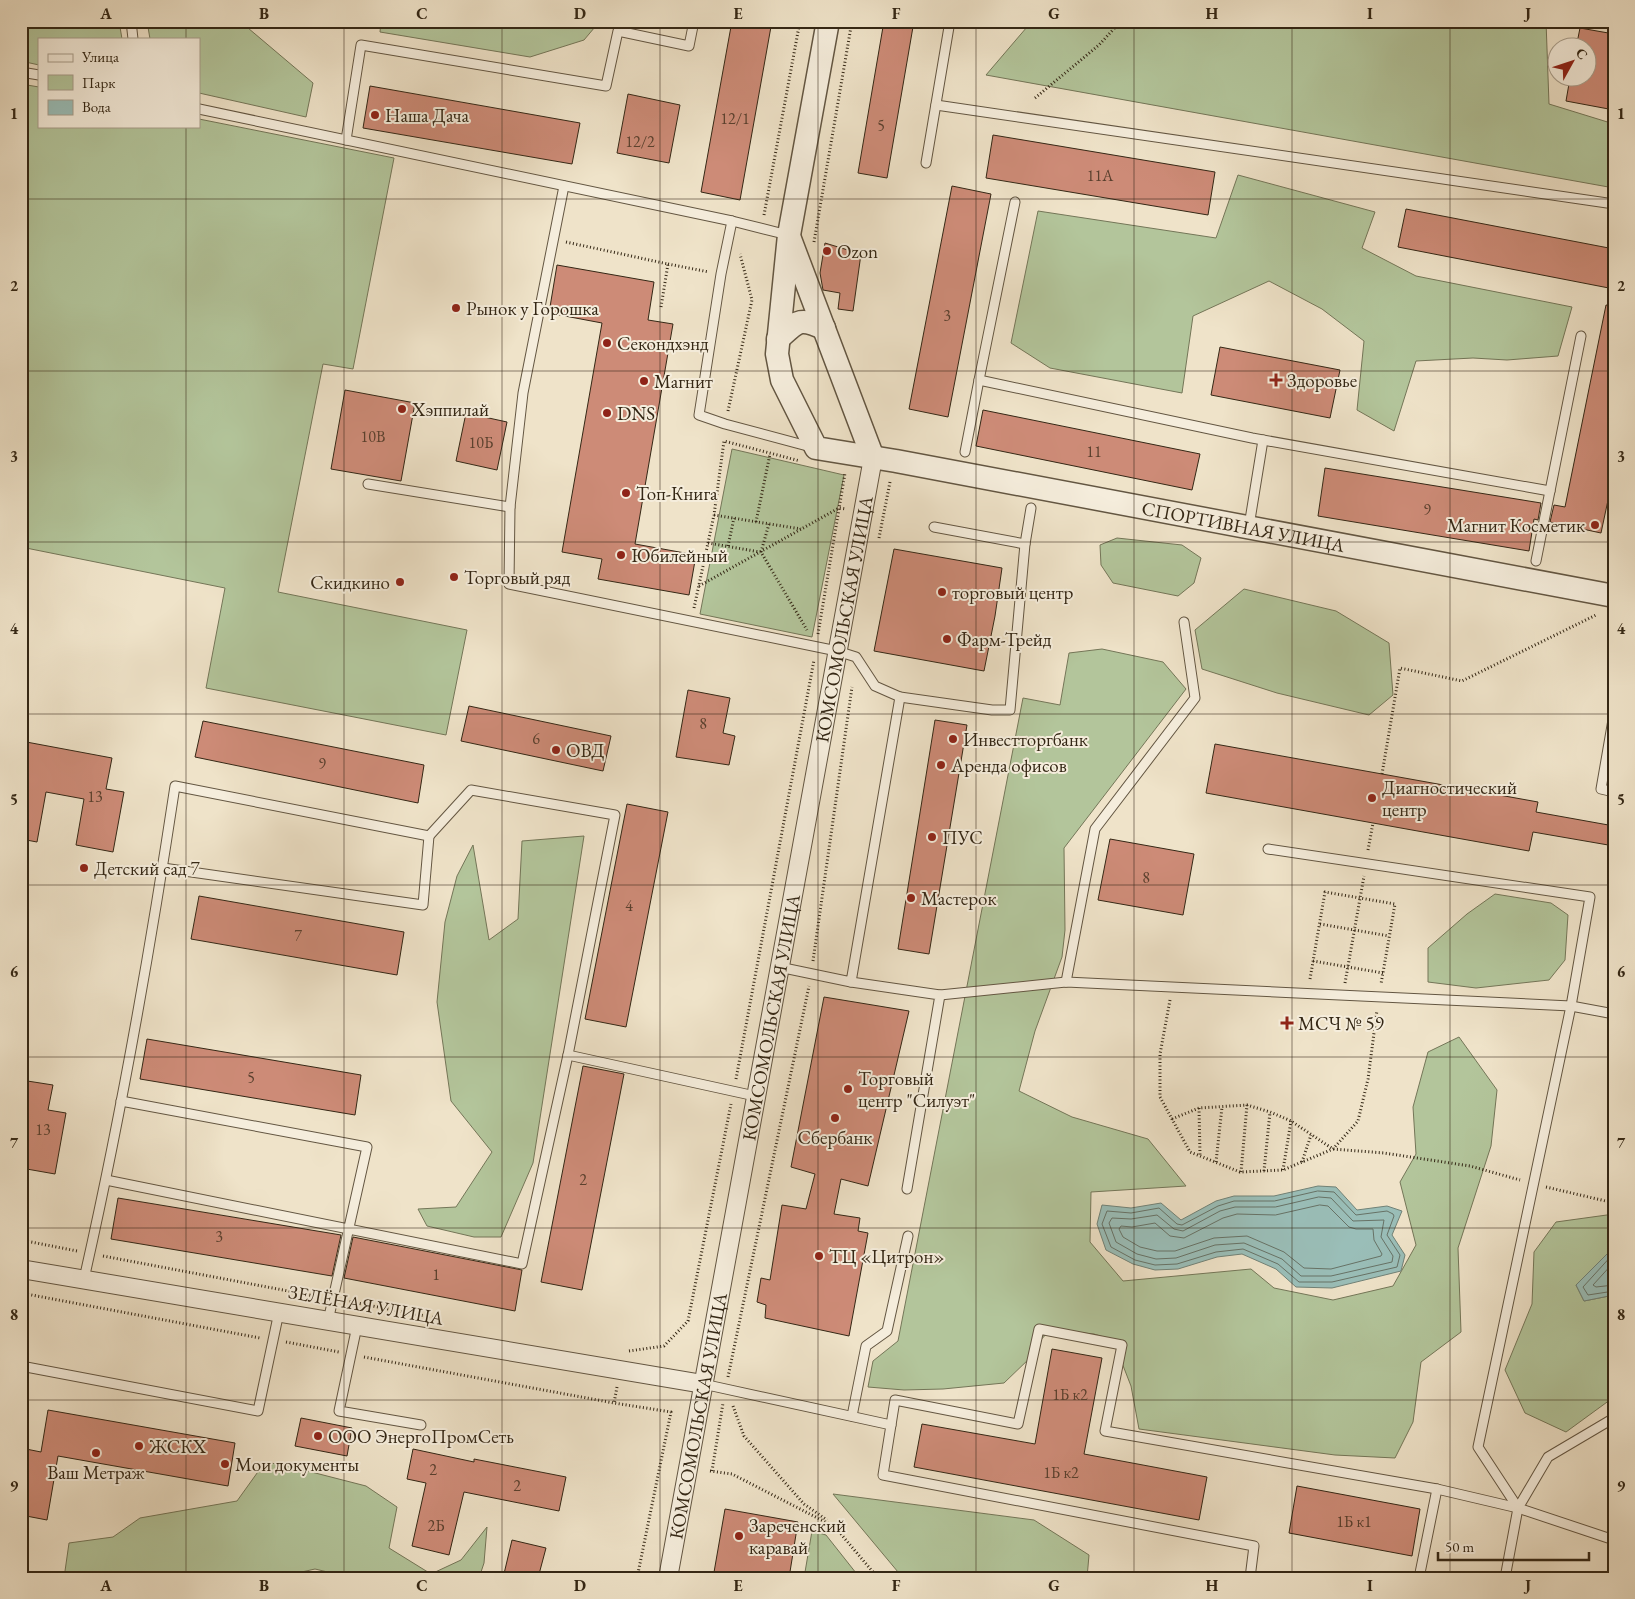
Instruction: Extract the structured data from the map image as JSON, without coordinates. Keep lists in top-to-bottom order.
{
  "streets": {
    "street": ["СПОРТИВНАЯ УЛИЦА", "КОМСОМОЛЬСКАЯ УЛИЦА", "ЗЕЛЁНАЯ УЛИЦА"]
  },
  "crossings": [
    ["СПОРТИВНАЯ УЛИЦА", "КОМСОМОЛЬСКАЯ УЛИЦА"],
    ["КОМСОМОЛЬСКАЯ УЛИЦА", "ЗЕЛЁНАЯ УЛИЦА"]
  ],
  "places": {
    "other": [
      "Наша Дача",
      "Ozon",
      "Рынок у Горошка",
      "Секондхэнд",
      "Магнит",
      "Хэппилай",
      "DNS",
      "Топ-Книга",
      "Магнит Косметик",
      "Юбилейный",
      "Торговый ряд",
      "Скидкино",
      "торговый центр",
      "Фарм-Трейд",
      "Инвестторгбанк",
      "ОВД",
      "Аренда офисов",
      "Диагностический центр",
      "ПУС",
      "Детский сад 7",
      "Мастерок",
      "Торговый центр \"Силуэт\"",
      "Сбербанк",
      "ТЦ «Цитрон»",
      "ООО ЭнергоПромСеть",
      "ЖСКХ",
      "Ваш Метраж",
      "Мои документы",
      "Зареченский каравай"
    ],
    "health": ["Здоровье", "МСЧ № 59"]
  },
  "house_numbers": [
    "12/1",
    "5",
    "12/2",
    "11А",
    "3",
    "10В",
    "10Б",
    "11",
    "9",
    "8",
    "6",
    "9",
    "13",
    "8",
    "4",
    "7",
    "5",
    "13",
    "2",
    "3",
    "1",
    "1Б к2",
    "2",
    "1Б к2",
    "2",
    "1Б к1",
    "2Б"
  ],
  "legend": ["Улица", "Парк", "Вода"],
  "scale_bar": "50 m",
  "north": "top right",
  "grid": {
    "columns": [
      "A",
      "B",
      "C",
      "D",
      "E",
      "F",
      "G",
      "H",
      "I",
      "J"
    ],
    "rows": [
      "1",
      "2",
      "3",
      "4",
      "5",
      "6",
      "7",
      "8",
      "9"
    ]
  }
}
